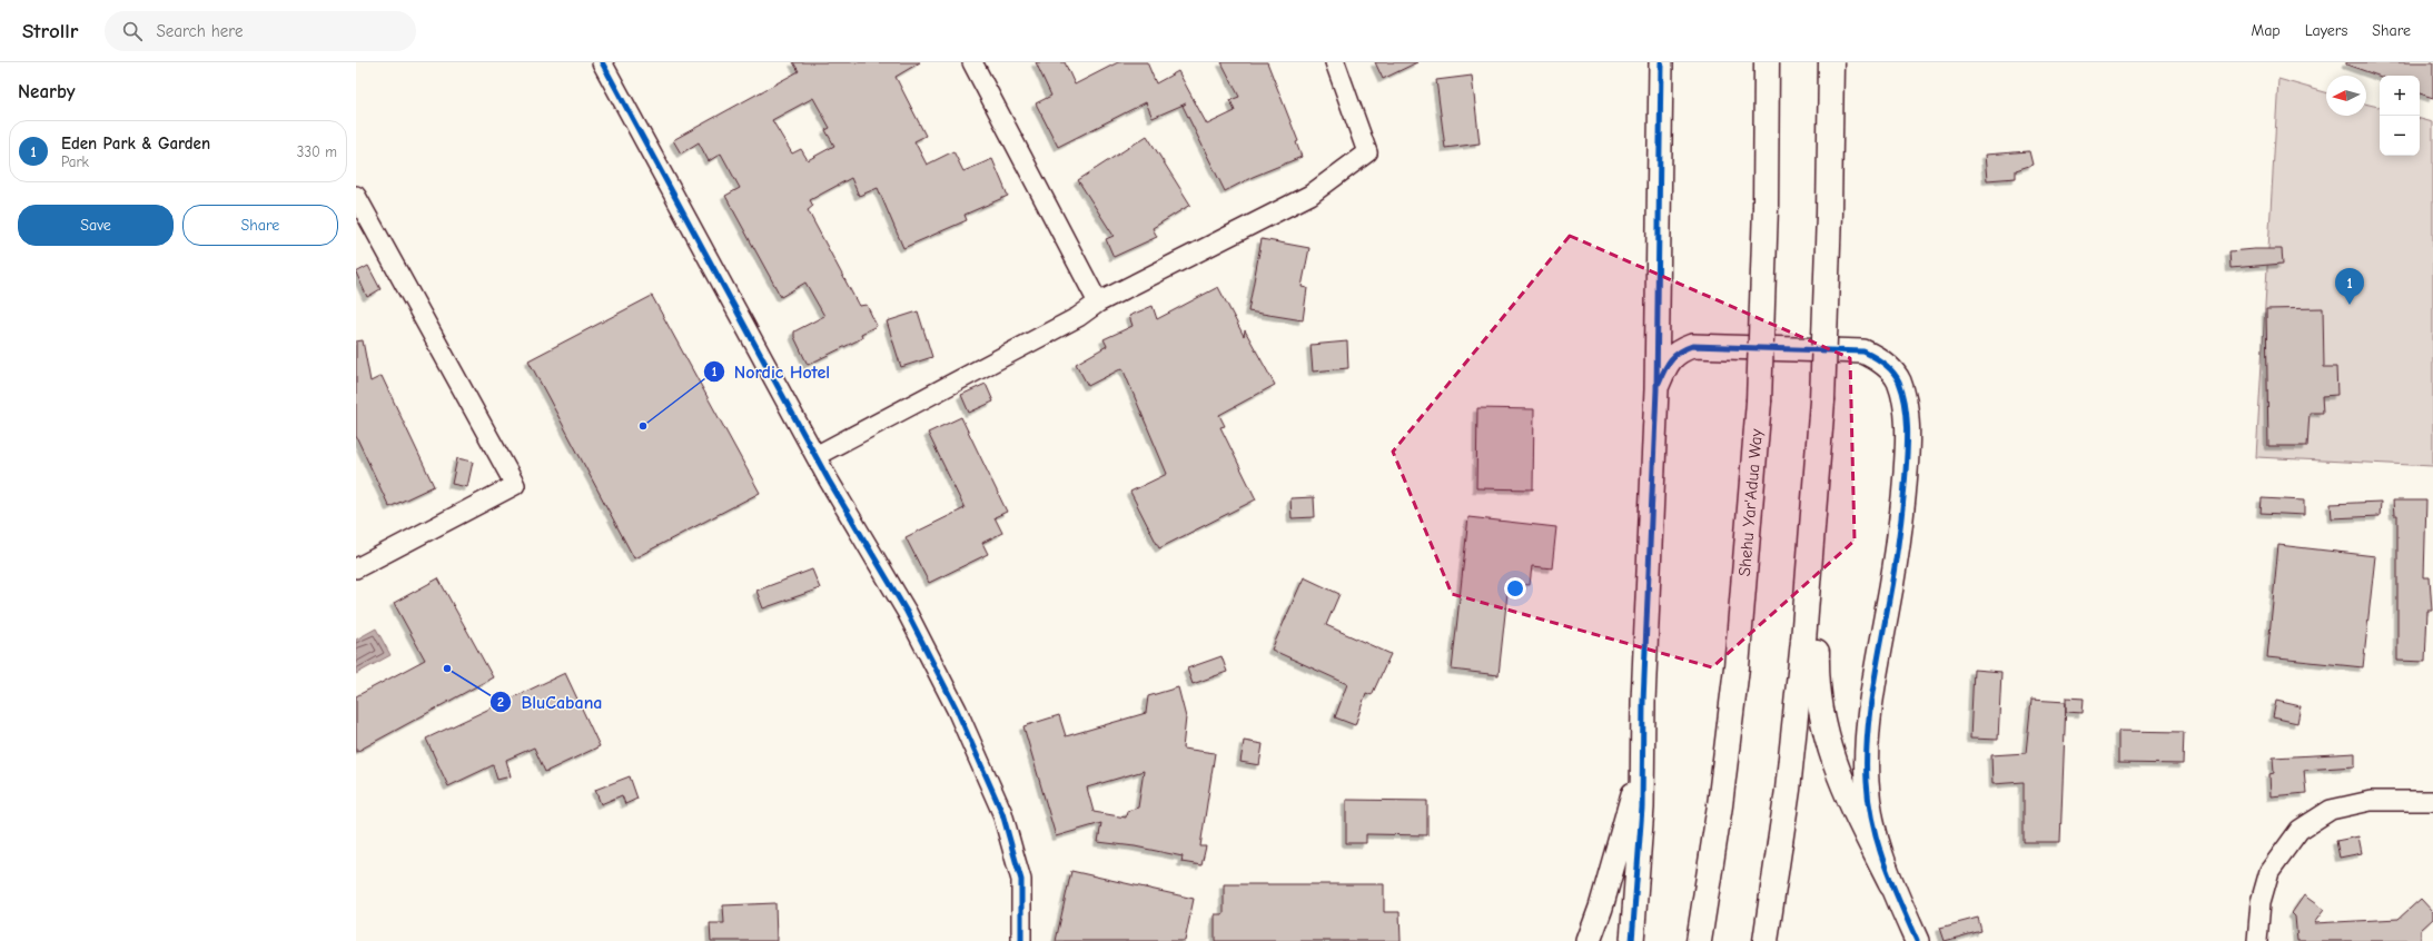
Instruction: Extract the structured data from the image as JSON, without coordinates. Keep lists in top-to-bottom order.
{
  "streets": {
    "highway": ["Shehu Yar'Adua Way"]
  },
  "places": ["Nordic Hotel", "BluCabana"],
  "north": "left",
  "page": {
    "header": "Strollr",
    "search": "Search here",
    "nav": ["Map", "Layers", "Share"],
    "heading": "Nearby",
    "map_buttons": ["+", "−"],
    "list": [
      {
        "mark": "1",
        "name": "Eden Park & Garden",
        "note": "Park",
        "value": "330 m"
      }
    ],
    "buttons": ["Save", "Share"],
    "pins": "1"
  }
}
